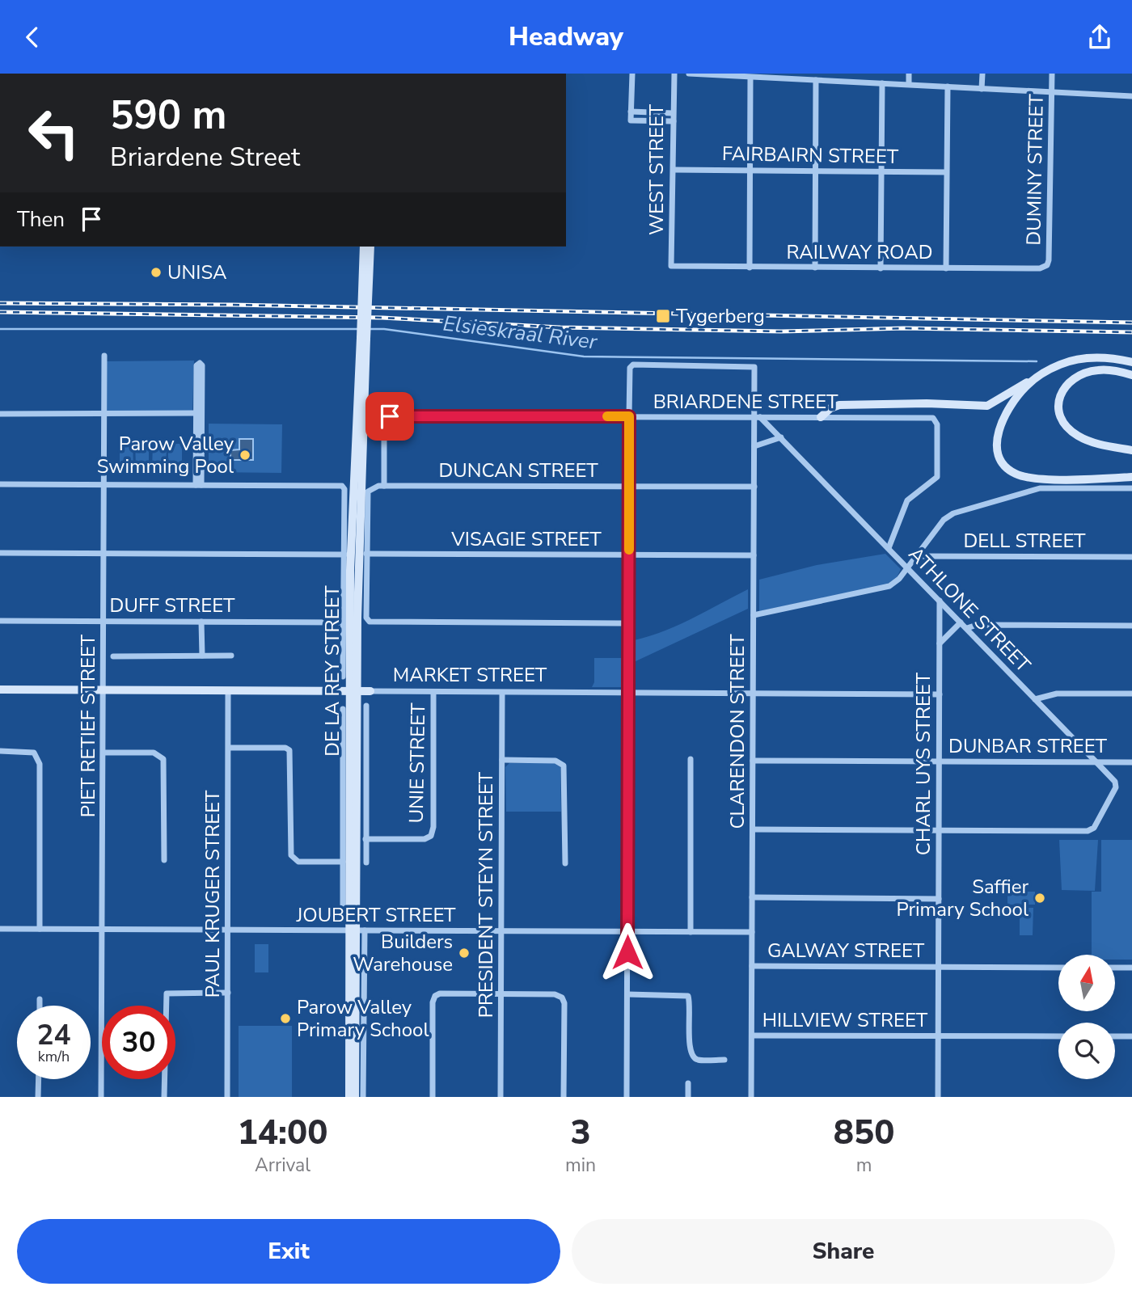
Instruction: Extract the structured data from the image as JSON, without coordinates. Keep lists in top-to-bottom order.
{
  "streets": {
    "main road": ["DE LA REY STREET", "MARKET STREET"],
    "street": [
      "FAIRBAIRN STREET",
      "WEST STREET",
      "DUMINY STREET",
      "RAILWAY ROAD",
      "BRIARDENE STREET",
      "DUNCAN STREET",
      "VISAGIE STREET",
      "DELL STREET",
      "DUFF STREET",
      "ATHLONE STREET",
      "PIET RETIEF STREET",
      "CLARENDON STREET",
      "DUNBAR STREET",
      "UNIE STREET",
      "CHARL UYS STREET",
      "PAUL KRUGER STREET",
      "PRESIDENT STEYN STREET",
      "JOUBERT STREET",
      "GALWAY STREET",
      "HILLVIEW STREET"
    ]
  },
  "crossings": [
    ["FAIRBAIRN STREET", "WEST STREET"],
    ["WEST STREET", "RAILWAY ROAD"],
    ["DUMINY STREET", "RAILWAY ROAD"],
    ["BRIARDENE STREET", "DUNCAN STREET"],
    ["BRIARDENE STREET", "ATHLONE STREET"],
    ["BRIARDENE STREET", "DE LA REY STREET"],
    ["BRIARDENE STREET", "CLARENDON STREET"],
    ["DUNCAN STREET", "DE LA REY STREET"],
    ["DUNCAN STREET", "CLARENDON STREET"],
    ["VISAGIE STREET", "DE LA REY STREET"],
    ["VISAGIE STREET", "CLARENDON STREET"],
    ["DUFF STREET", "DE LA REY STREET"],
    ["DUFF STREET", "PIET RETIEF STREET"],
    ["ATHLONE STREET", "CLARENDON STREET"],
    ["ATHLONE STREET", "DUNBAR STREET"],
    ["ATHLONE STREET", "CHARL UYS STREET"],
    ["DE LA REY STREET", "MARKET STREET"],
    ["DE LA REY STREET", "UNIE STREET"],
    ["DE LA REY STREET", "JOUBERT STREET"],
    ["MARKET STREET", "PIET RETIEF STREET"],
    ["MARKET STREET", "CLARENDON STREET"],
    ["MARKET STREET", "UNIE STREET"],
    ["MARKET STREET", "CHARL UYS STREET"],
    ["MARKET STREET", "PAUL KRUGER STREET"],
    ["MARKET STREET", "PRESIDENT STEYN STREET"],
    ["PIET RETIEF STREET", "JOUBERT STREET"],
    ["CLARENDON STREET", "DUNBAR STREET"],
    ["CLARENDON STREET", "JOUBERT STREET"],
    ["CLARENDON STREET", "GALWAY STREET"],
    ["CLARENDON STREET", "HILLVIEW STREET"],
    ["DUNBAR STREET", "CHARL UYS STREET"],
    ["CHARL UYS STREET", "GALWAY STREET"],
    ["CHARL UYS STREET", "HILLVIEW STREET"],
    ["PAUL KRUGER STREET", "JOUBERT STREET"],
    ["PRESIDENT STEYN STREET", "JOUBERT STREET"]
  ],
  "water": ["Elsieskraal River"],
  "places": {
    "other": [
      "UNISA",
      "Parow Valley Swimming Pool",
      "Saffier Primary School",
      "Builders Warehouse",
      "Parow Valley Primary School"
    ],
    "transit": ["Tygerberg"]
  },
  "north": "top",
  "page": {
    "header": "Headway",
    "turn": ["590 m", "Briardene Street"],
    "then": "Then",
    "speed": "24 km/h",
    "limit": "30",
    "eta": [
      "14:00",
      "Arrival",
      "3",
      "min",
      "850",
      "m"
    ],
    "buttons": ["Exit", "Share"]
  }
}
